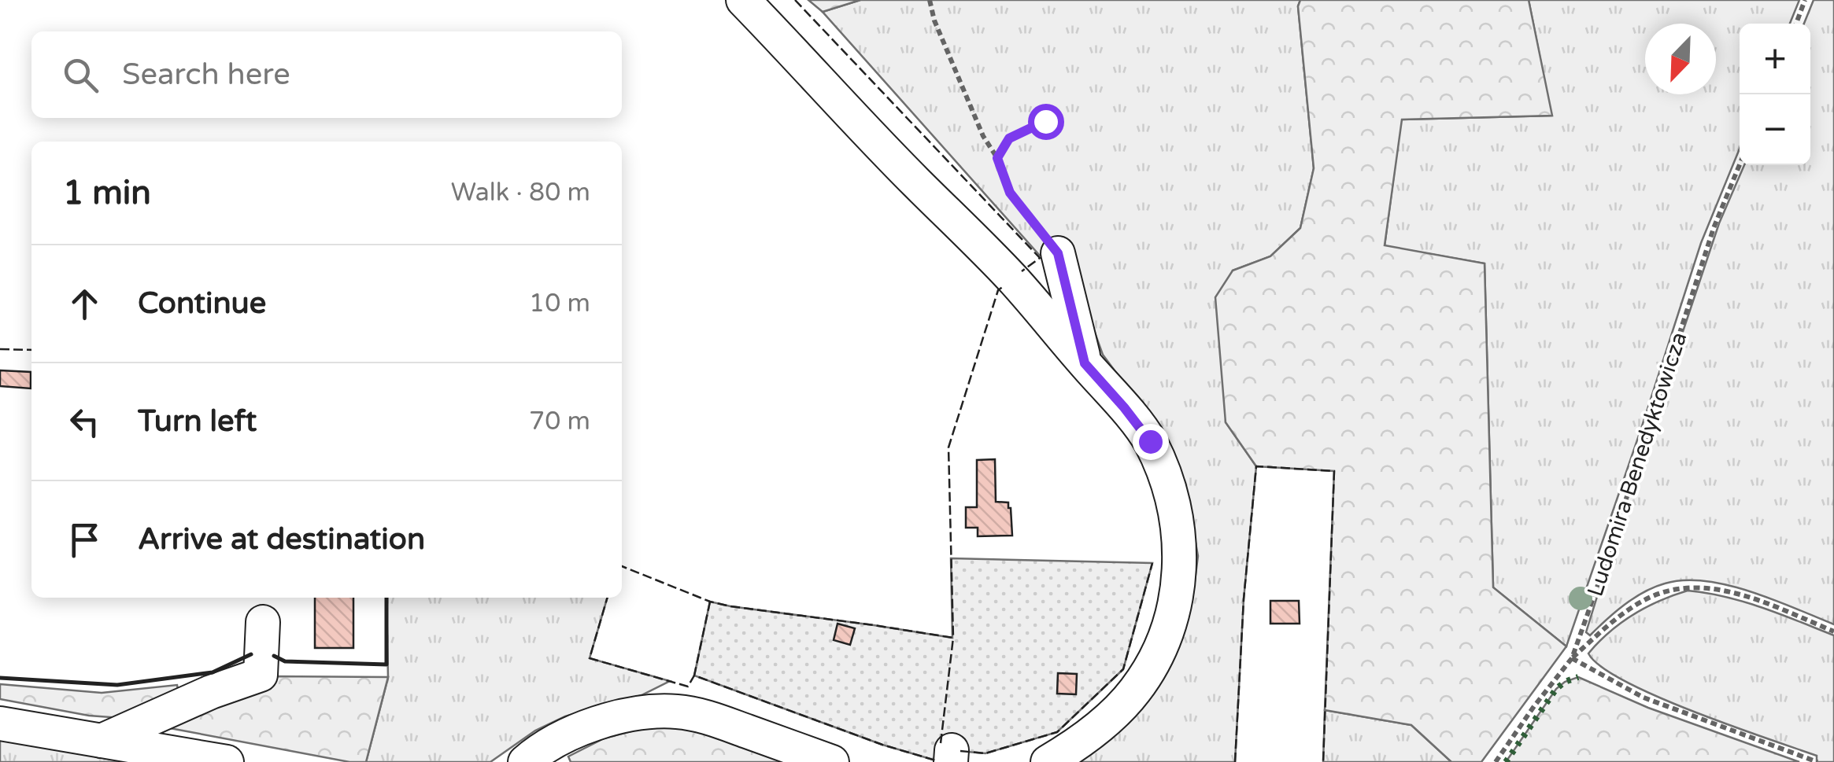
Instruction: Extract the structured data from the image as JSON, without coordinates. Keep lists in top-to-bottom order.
{
  "streets": {
    "path": ["Ludomira Benedyktowicza"]
  },
  "north": "bottom left",
  "page": {
    "map_buttons": ["+", "−"],
    "search": "Search here",
    "heading": ["1 min", "Walk · 80 m"],
    "list": [
      ["Continue", "10 m"],
      ["Turn left", "70 m"],
      "Arrive at destination"
    ]
  }
}
